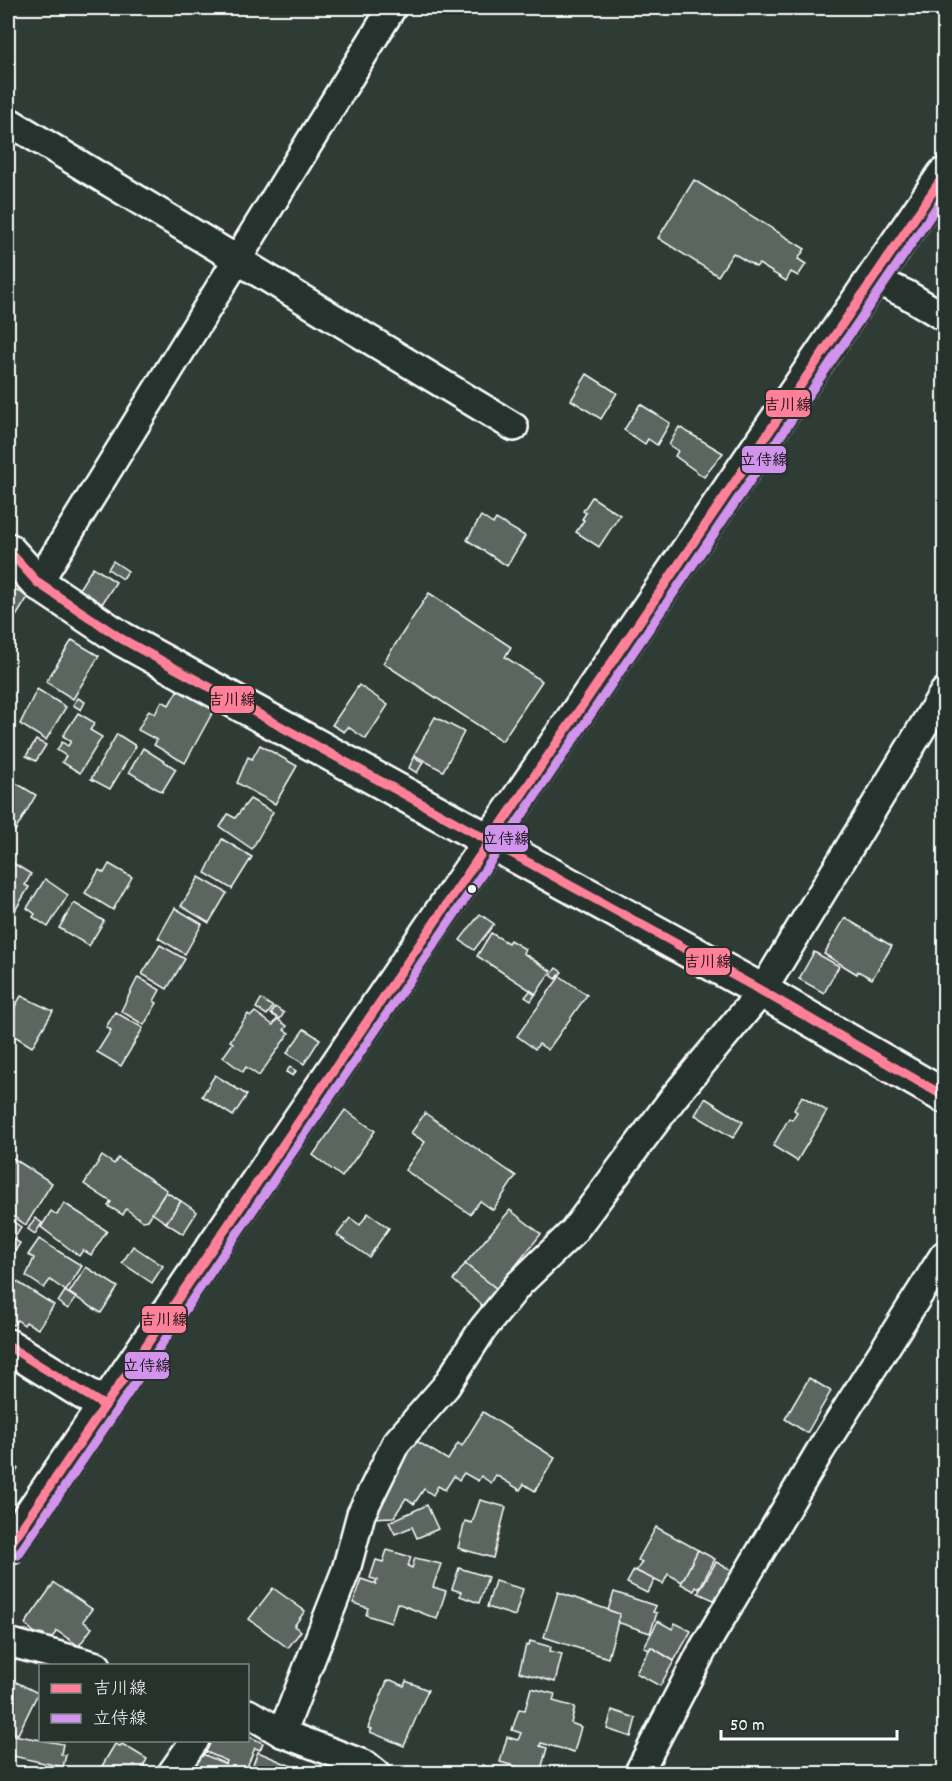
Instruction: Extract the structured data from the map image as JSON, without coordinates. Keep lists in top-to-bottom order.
{
  "lines": ["transit line 吉川線", "transit line 立侍線"],
  "legend": ["吉川線", "立侍線"],
  "scale_bar": "50 m"
}
